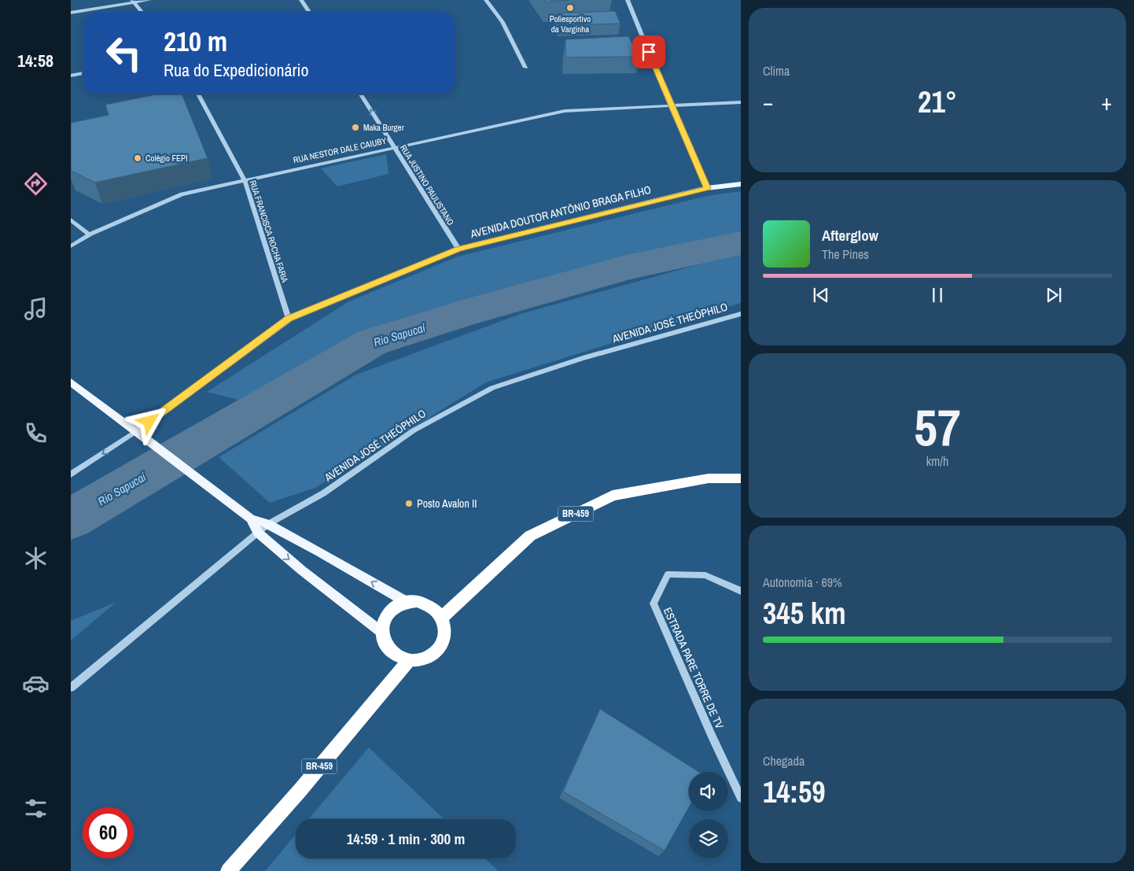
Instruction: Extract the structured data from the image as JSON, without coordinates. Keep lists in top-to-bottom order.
{
  "streets": {
    "highway": ["BR-459"],
    "main road": ["AVENIDA DOUTOR ANTÔNIO BRAGA FILHO"],
    "street": [
      "RUA NESTOR DALE CAIUBY",
      "RUA JUSTINO PAULISTANO",
      "RUA FRANCISCA ROCHA FARIA",
      "AVENIDA JOSÉ THEÓPHILO",
      "ESTRADA PARE TORRE DE TV"
    ]
  },
  "crossings": [
    ["RUA NESTOR DALE CAIUBY", "RUA JUSTINO PAULISTANO"],
    ["RUA NESTOR DALE CAIUBY", "RUA FRANCISCA ROCHA FARIA"],
    ["RUA JUSTINO PAULISTANO", "AVENIDA DOUTOR ANTÔNIO BRAGA FILHO"],
    ["AVENIDA DOUTOR ANTÔNIO BRAGA FILHO", "RUA FRANCISCA ROCHA FARIA"]
  ],
  "water": ["Rio Sapucaí"],
  "places": [
    "Poliesportivo da Varginha",
    "Maka Burger",
    "Colégio FEPI",
    "Posto Avalon II"
  ],
  "page": {
    "tabs": "14:58",
    "tile": [
      "Clima",
      ["57", "km/h"],
      ["Autonomia · 69%", "345 km"],
      ["Chegada", "14:59"]
    ],
    "turn": ["210 m", "Rua do Expedicionário"],
    "heat": ["−", "21°", "+"],
    "song": ["Afterglow", "The Pines"],
    "limit": "60",
    "trip": "14:59 · 1 min · 300 m"
  }
}
